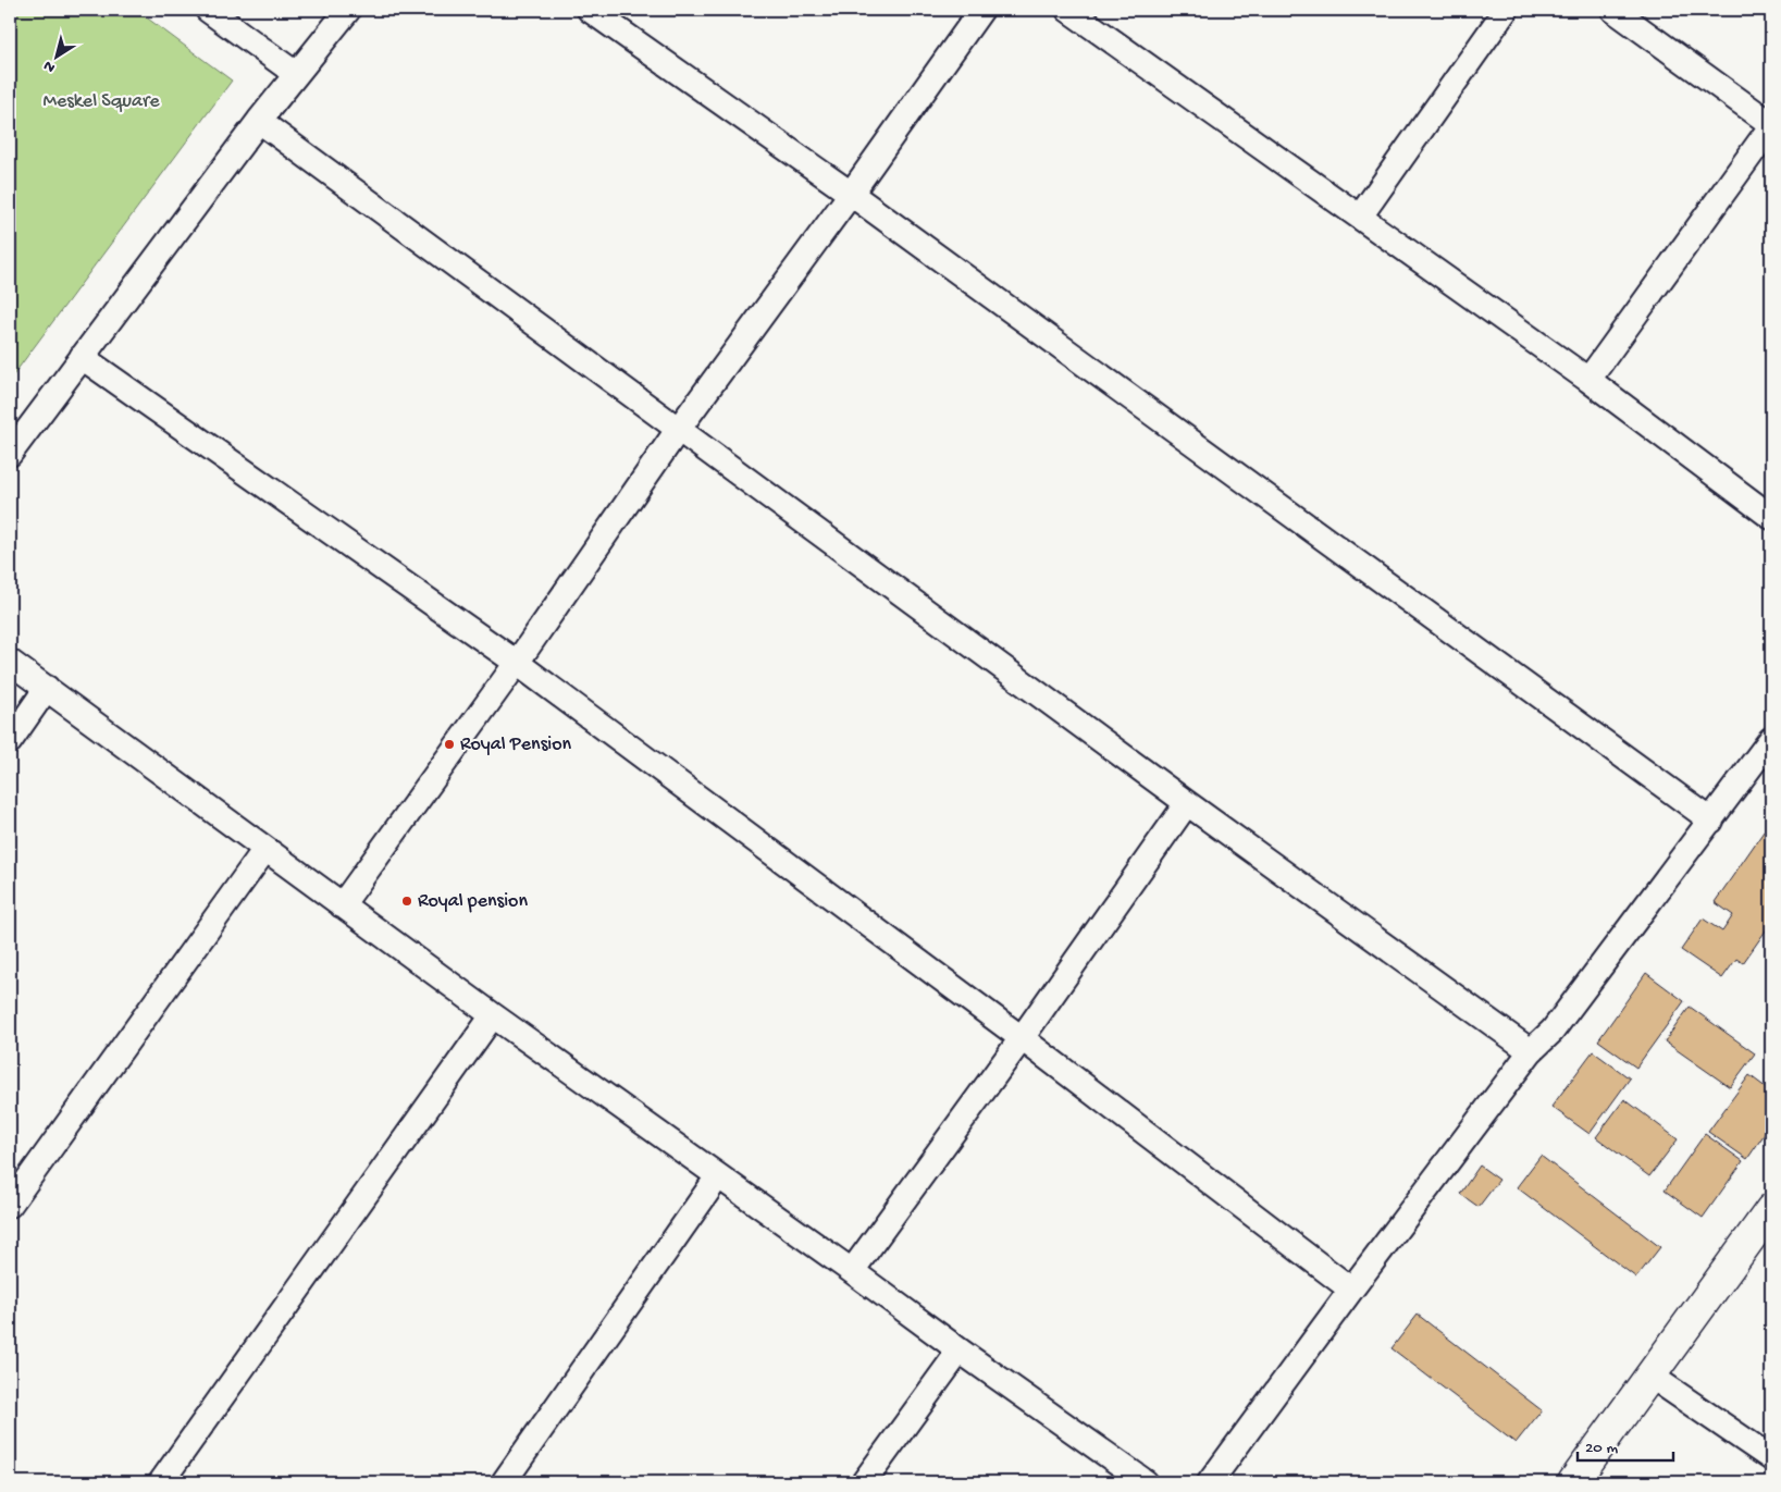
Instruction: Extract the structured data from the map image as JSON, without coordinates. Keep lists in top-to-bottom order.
{
  "parks": ["Meskel Square"],
  "places": ["Royal Pension", "Royal pension"],
  "scale_bar": "20 m",
  "north": "bottom left"
}
